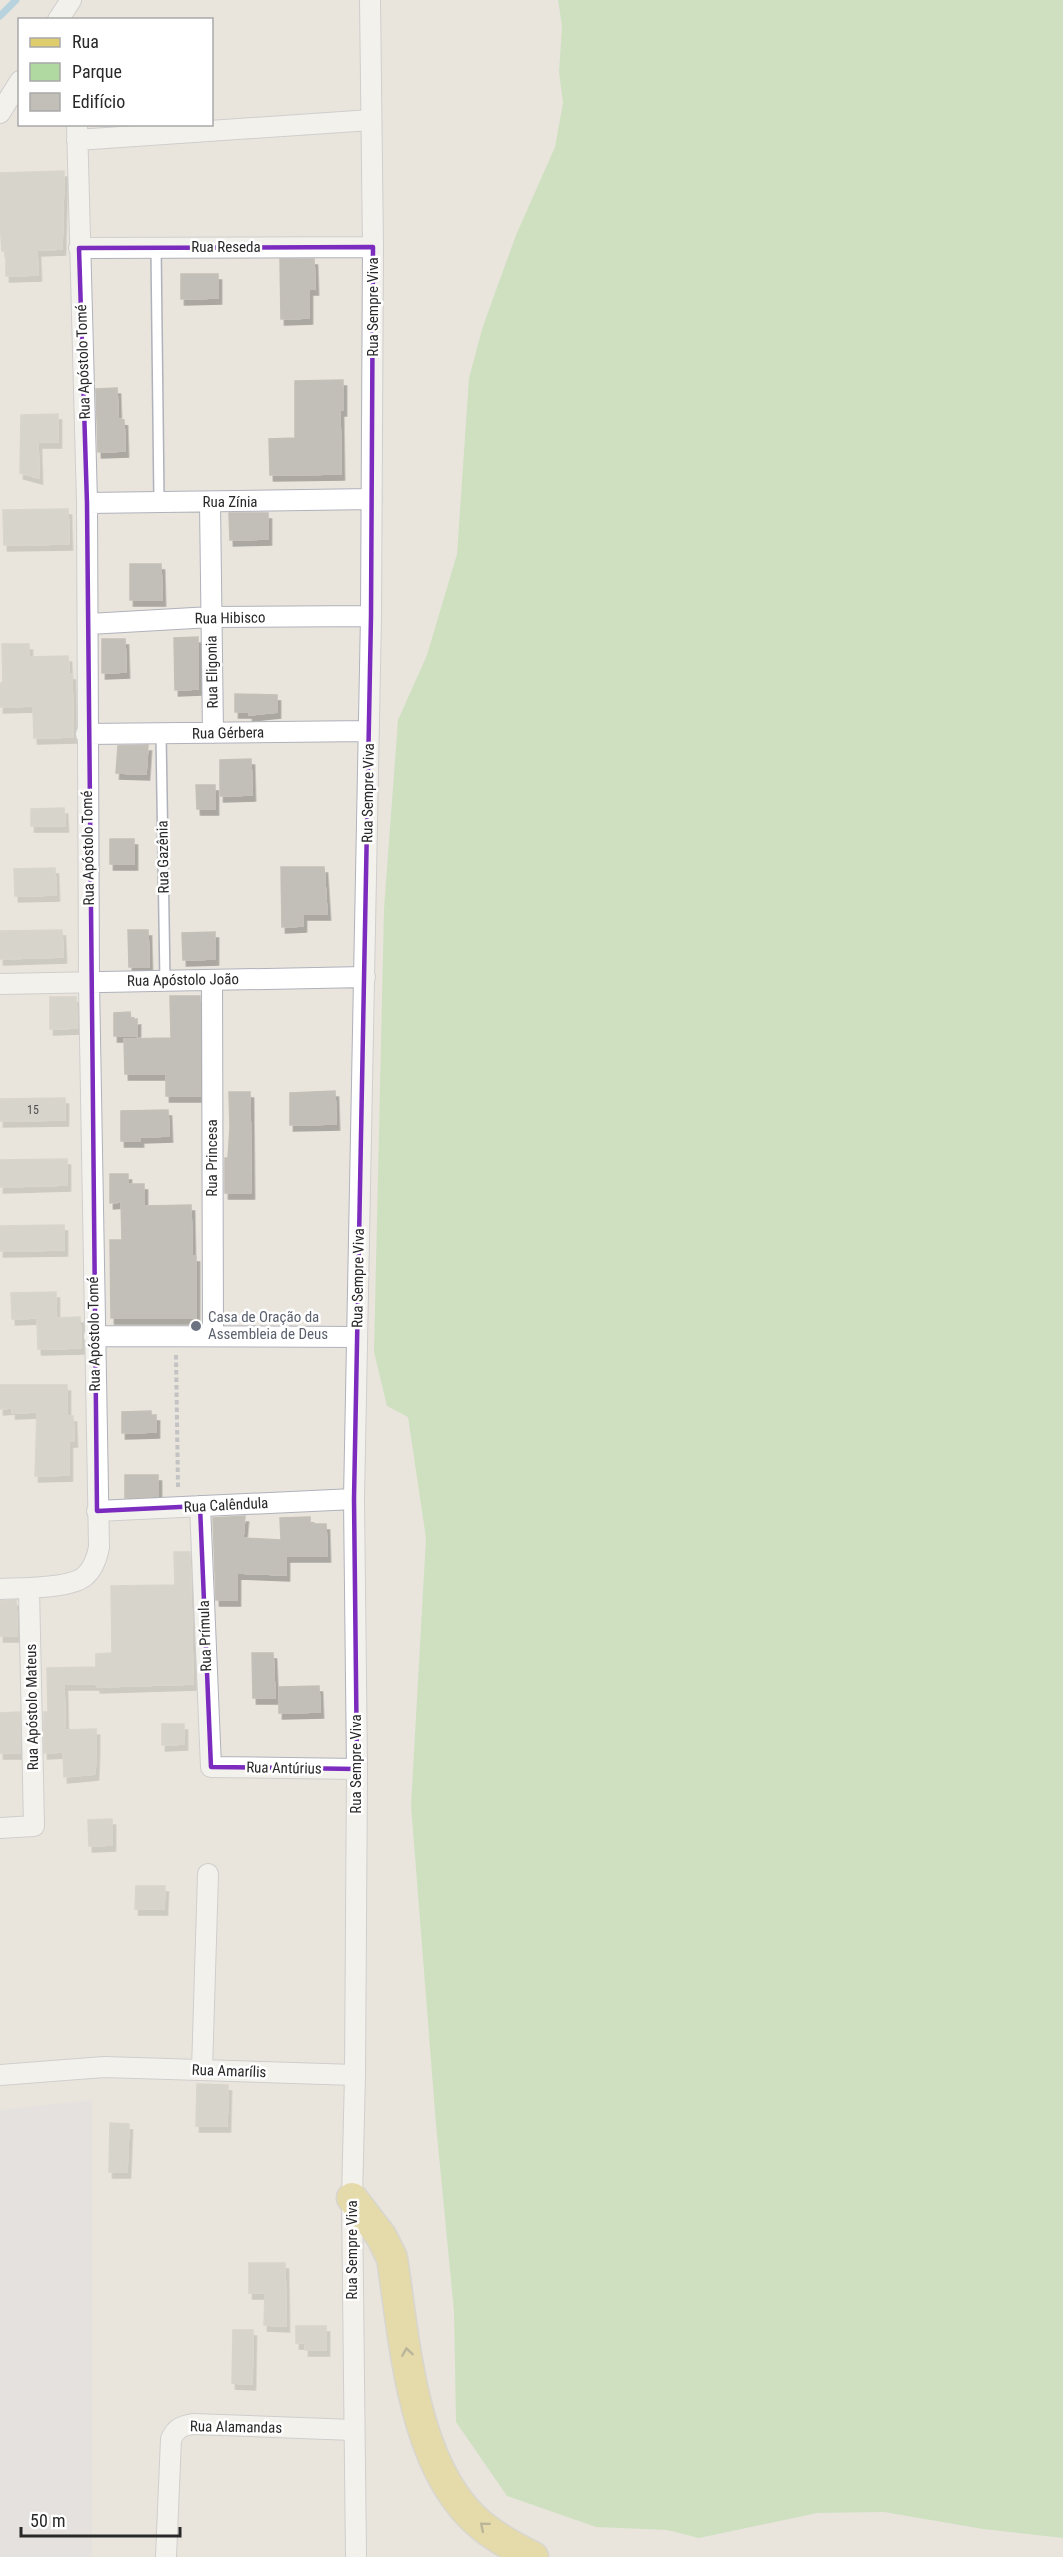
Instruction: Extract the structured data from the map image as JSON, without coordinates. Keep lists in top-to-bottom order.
{
  "streets": {
    "street": [
      "Rua Reseda",
      "Rua Sempre Viva",
      "Rua Apóstolo Tomé",
      "Rua Zínia",
      "Rua Hibisco",
      "Rua Eligonia",
      "Rua Gérbera",
      "Rua Apóstolo João",
      "Rua Princesa",
      "Rua Calêndula",
      "Rua Prímula",
      "Rua Apóstolo Mateus",
      "Rua Antúrius",
      "Rua Amarílis",
      "Rua Alamandas"
    ],
    "lane": ["Rua Gazênia"]
  },
  "crossings": [
    ["Rua Reseda", "Rua Sempre Viva"],
    ["Rua Reseda", "Rua Apóstolo Tomé"],
    ["Rua Sempre Viva", "Rua Zínia"],
    ["Rua Sempre Viva", "Rua Hibisco"],
    ["Rua Sempre Viva", "Rua Gérbera"],
    ["Rua Sempre Viva", "Rua Apóstolo João"],
    ["Rua Sempre Viva", "Rua Calêndula"],
    ["Rua Sempre Viva", "Rua Antúrius"],
    ["Rua Sempre Viva", "Rua Amarílis"],
    ["Rua Sempre Viva", "Rua Alamandas"],
    ["Rua Apóstolo Tomé", "Rua Zínia"],
    ["Rua Apóstolo Tomé", "Rua Hibisco"],
    ["Rua Apóstolo Tomé", "Rua Gérbera"],
    ["Rua Apóstolo Tomé", "Rua Apóstolo João"],
    ["Rua Apóstolo Tomé", "Rua Calêndula"],
    ["Rua Apóstolo Tomé", "Rua Apóstolo Mateus"],
    ["Rua Zínia", "Rua Eligonia"],
    ["Rua Hibisco", "Rua Eligonia"],
    ["Rua Eligonia", "Rua Gérbera"],
    ["Rua Gérbera", "Rua Gazênia"],
    ["Rua Gazênia", "Rua Apóstolo João"],
    ["Rua Apóstolo João", "Rua Princesa"],
    ["Rua Calêndula", "Rua Prímula"],
    ["Rua Prímula", "Rua Antúrius"]
  ],
  "places": ["Casa de Oração da Assembleia de Deus"],
  "house_numbers": ["15"],
  "legend": ["Rua", "Parque", "Edifício"],
  "scale_bar": "50 m"
}
